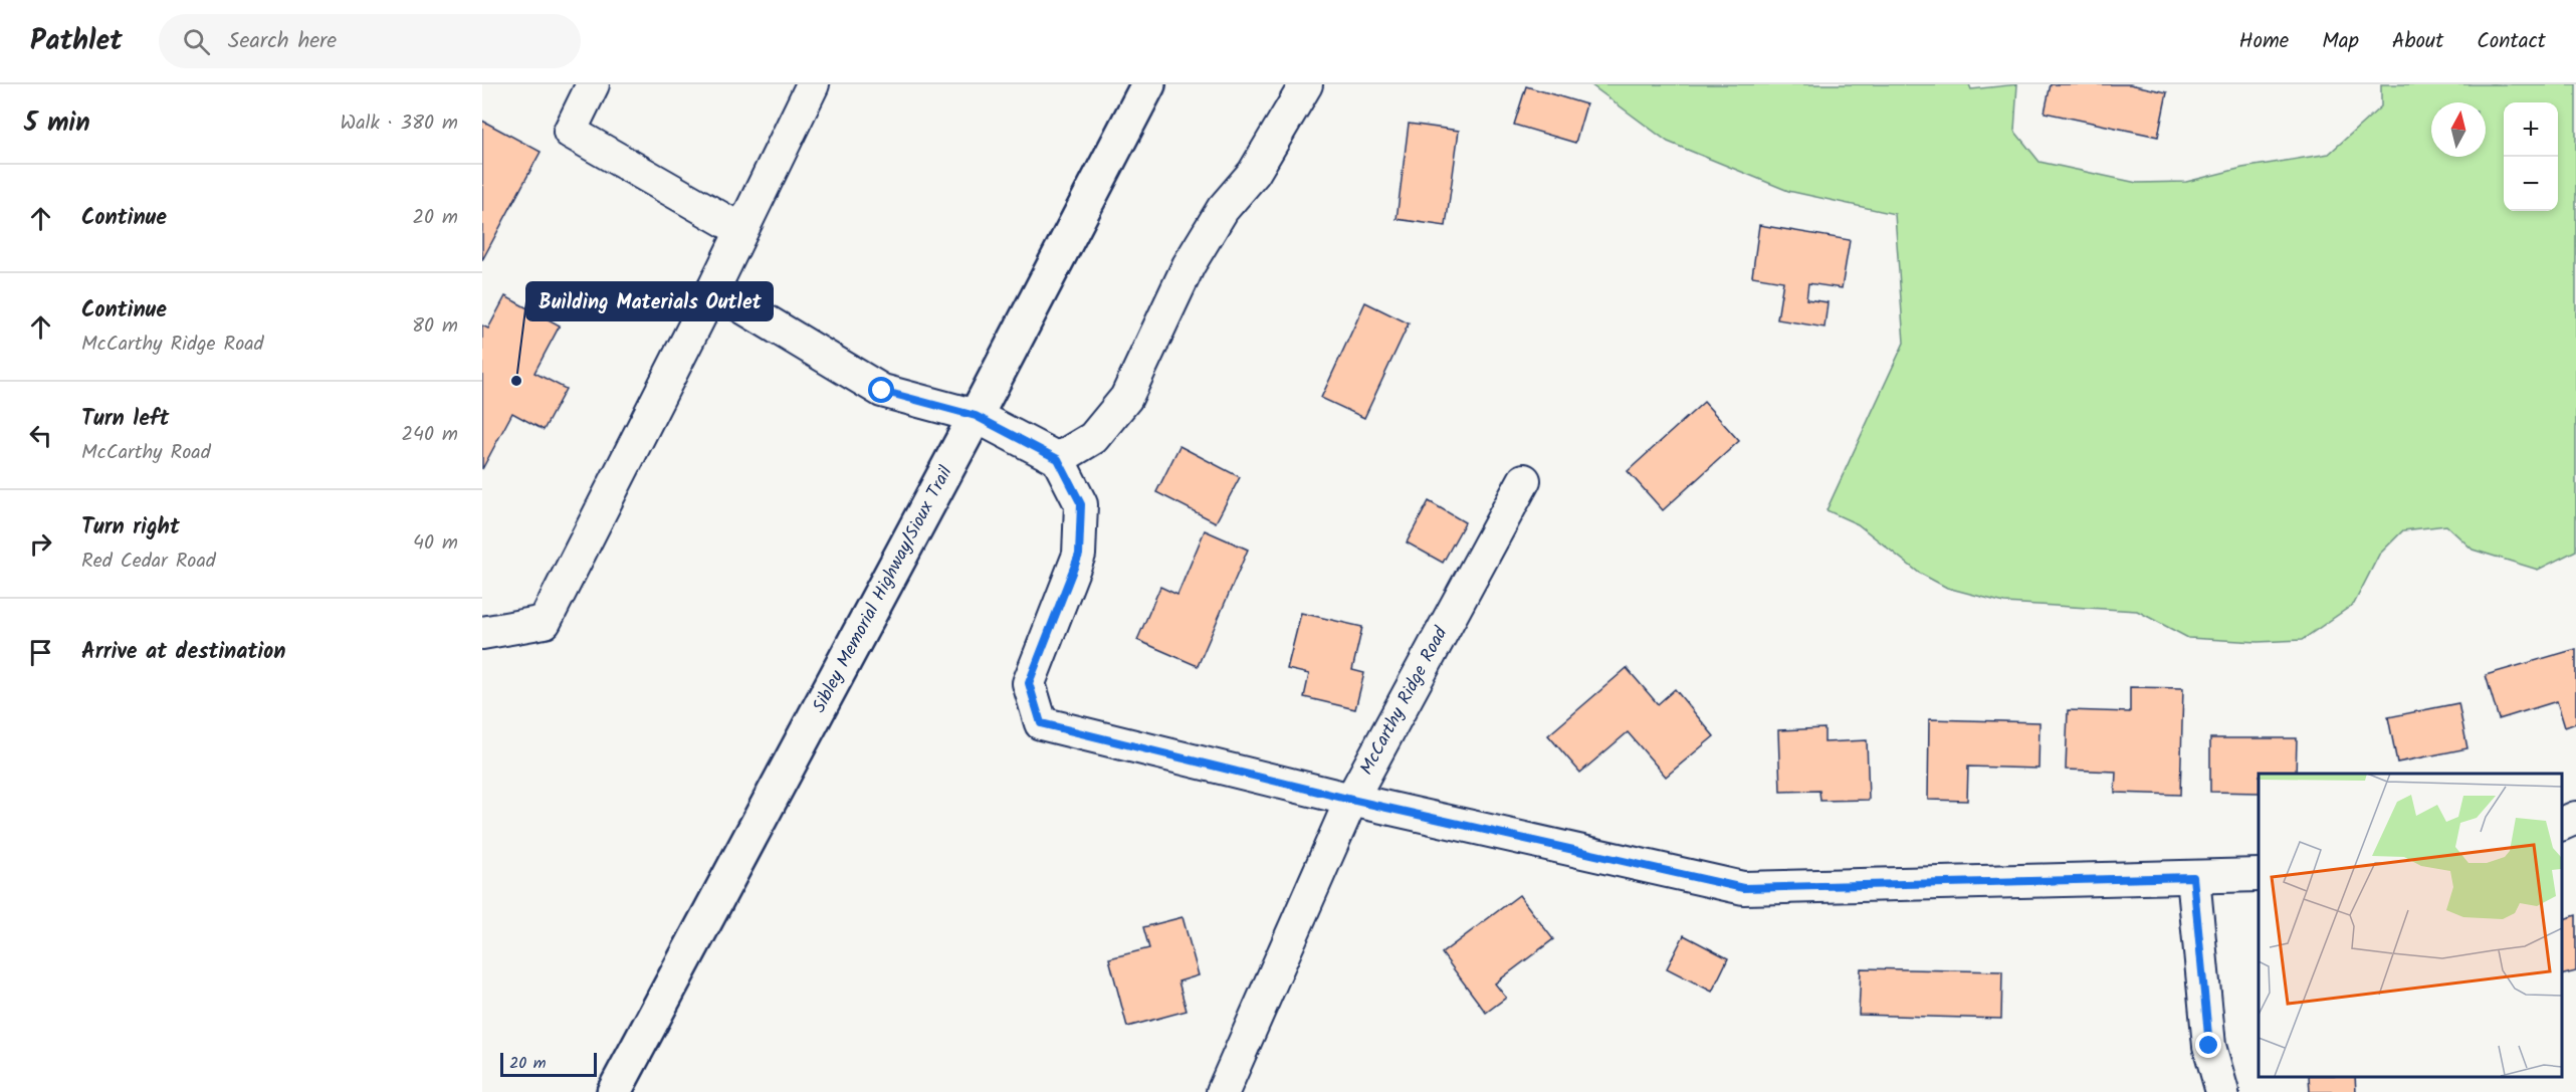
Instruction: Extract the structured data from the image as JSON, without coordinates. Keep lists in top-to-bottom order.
{
  "streets": {
    "highway": ["Sibley Memorial Highway/Sioux Trail"],
    "street": ["McCarthy Ridge Road"]
  },
  "places": ["Building Materials Outlet"],
  "scale_bar": "20 m",
  "north": "top",
  "page": {
    "header": "Pathlet",
    "search": "Search here",
    "nav": [
      "Home",
      "Map",
      "About",
      "Contact"
    ],
    "heading": ["5 min", "Walk · 380 m"],
    "map_buttons": ["+", "−"],
    "list": [
      ["Continue", "20 m"],
      ["Continue", "McCarthy Ridge Road", "80 m"],
      ["Turn left", "McCarthy Road", "240 m"],
      ["Turn right", "Red Cedar Road", "40 m"],
      "Arrive at destination"
    ],
    "scale": "20 m"
  }
}
